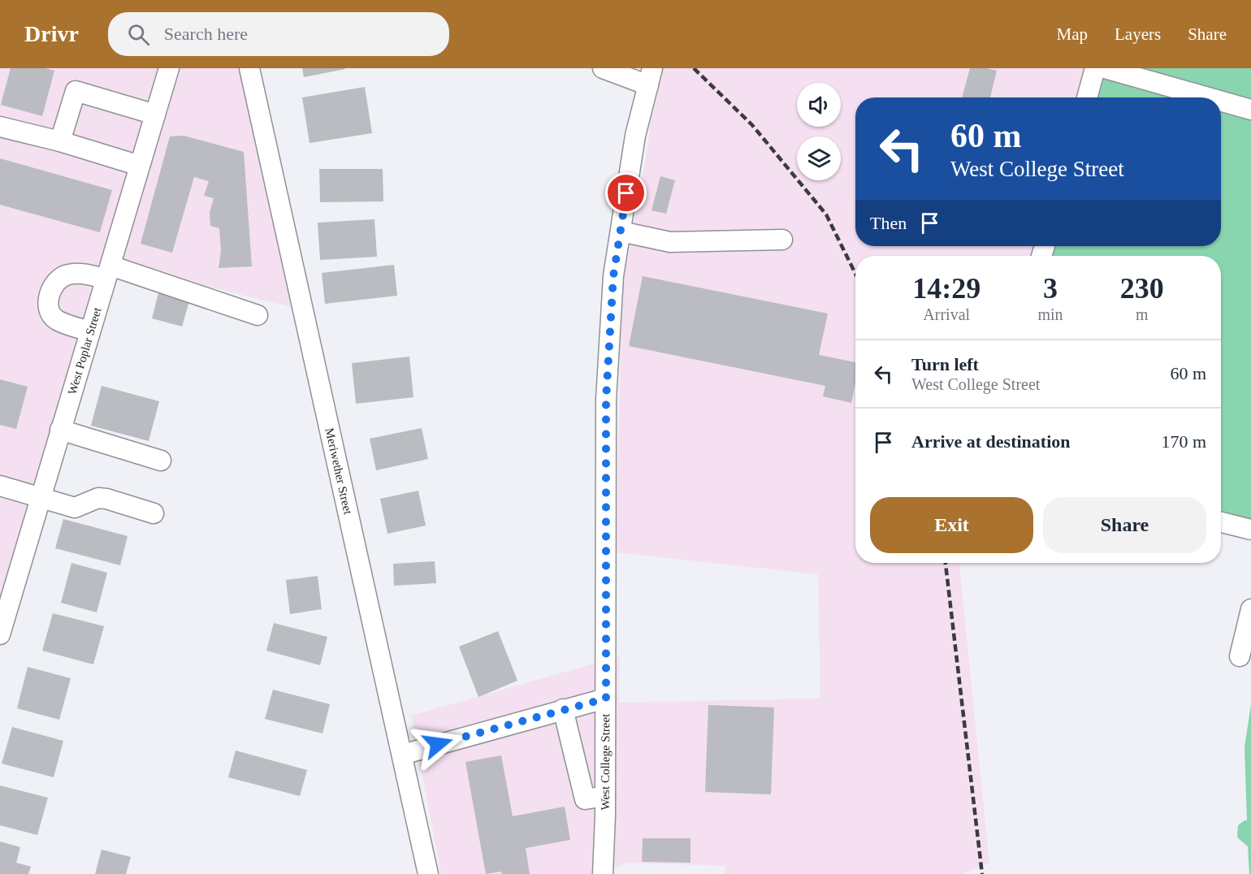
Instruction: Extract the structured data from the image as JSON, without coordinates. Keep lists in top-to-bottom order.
{
  "streets": {
    "street": ["West Poplar Street", "Meriwether Street", "West College Street"]
  },
  "page": {
    "header": "Drivr",
    "search": "Search here",
    "nav": ["Map", "Layers", "Share"],
    "turn": ["60 m", "West College Street"],
    "then": "Then",
    "eta": [
      "14:29",
      "Arrival",
      "3",
      "min",
      "230",
      "m"
    ],
    "list": [
      {
        "name": "Turn left",
        "note": "West College Street",
        "value": "60 m"
      },
      {
        "name": "Arrive at destination",
        "value": "170 m"
      }
    ],
    "buttons": ["Exit", "Share"]
  }
}
